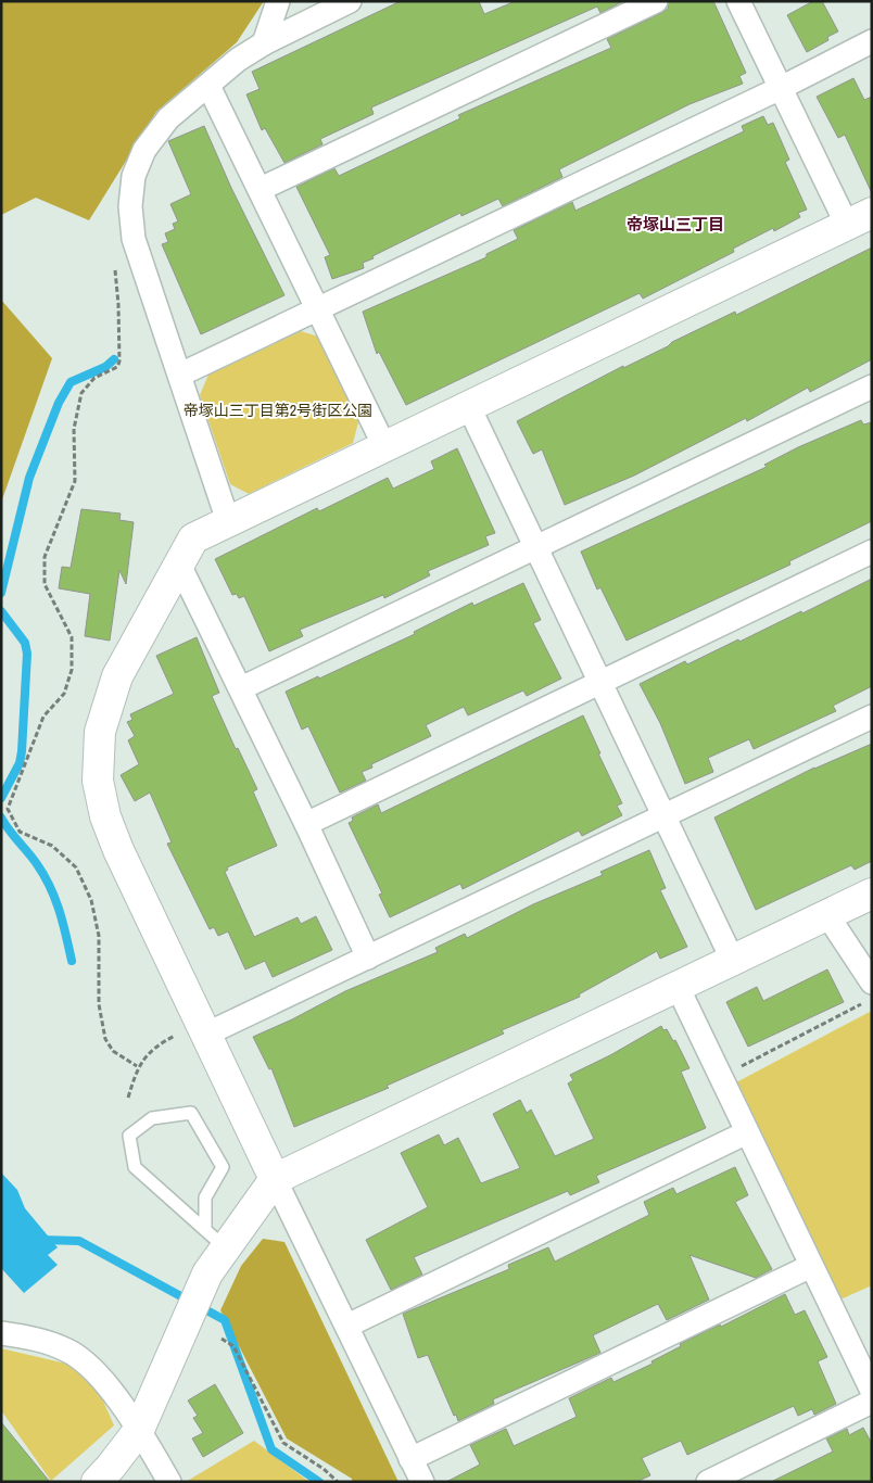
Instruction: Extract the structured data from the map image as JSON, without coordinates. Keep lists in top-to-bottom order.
{
  "districts": ["帝塚山三丁目"],
  "parks": ["帝塚山三丁目第2号街区公園"]
}
